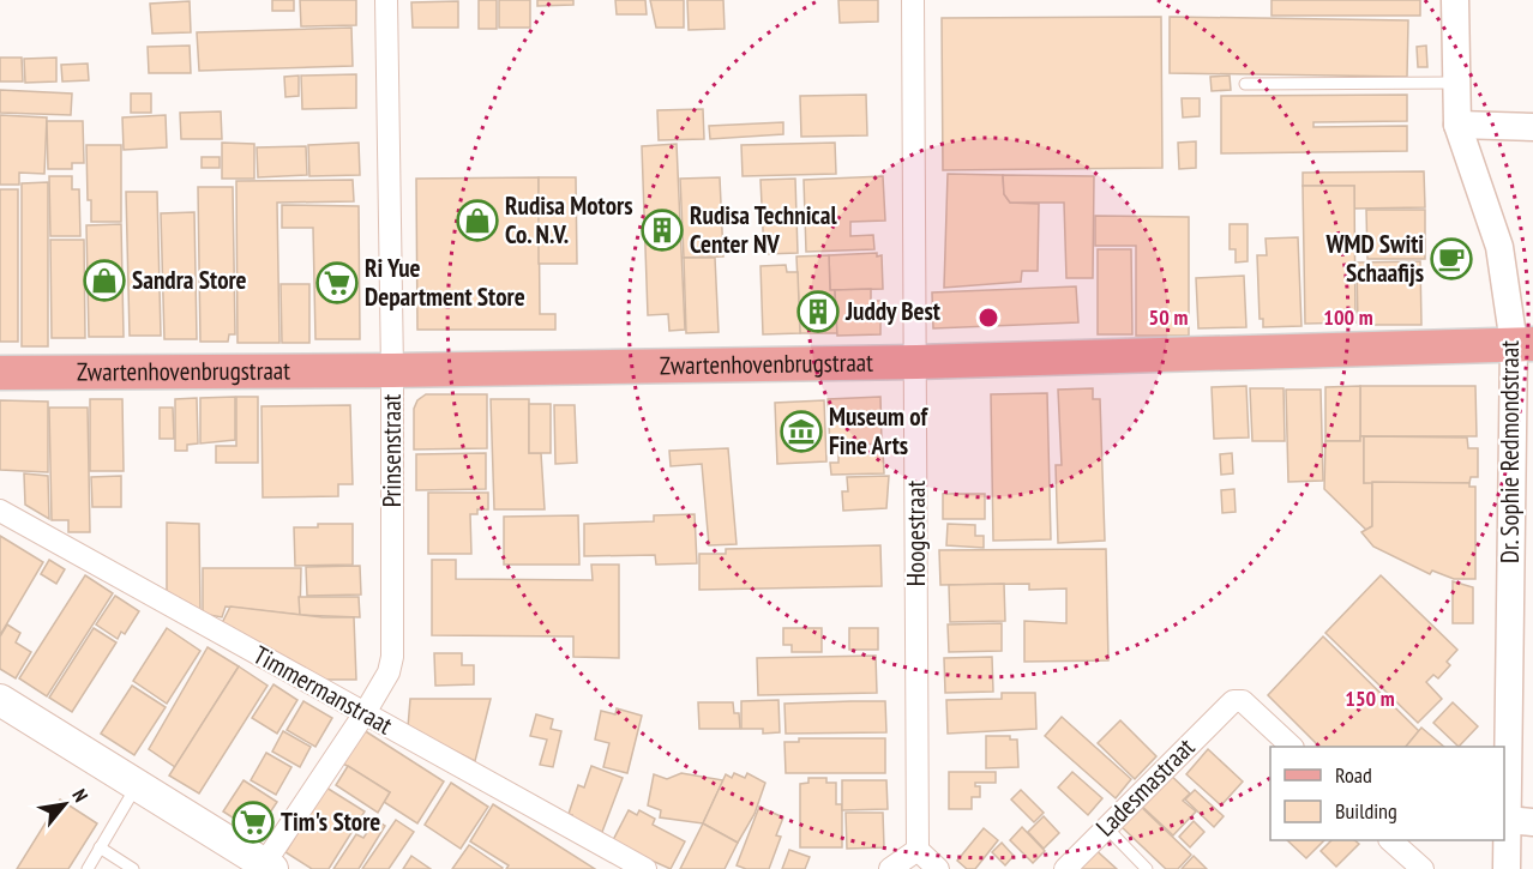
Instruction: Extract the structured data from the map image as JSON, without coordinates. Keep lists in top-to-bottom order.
{
  "streets": {
    "main road": ["Zwartenhovenbrugstraat"],
    "street": [
      "Prinsenstraat",
      "Dr. Sophie Redmondstraat",
      "Hoogestraat",
      "Timmermanstraat",
      "Ladesmastraat"
    ]
  },
  "crossings": [
    ["Zwartenhovenbrugstraat", "Prinsenstraat"],
    ["Zwartenhovenbrugstraat", "Dr. Sophie Redmondstraat"],
    ["Zwartenhovenbrugstraat", "Hoogestraat"],
    ["Prinsenstraat", "Timmermanstraat"]
  ],
  "places": {
    "shop": ["Rudisa Motors Co. N.V.", "Sandra Store"],
    "building": ["Rudisa Technical Center NV", "Juddy Best"],
    "cafe": ["WMD Switi Schaafijs"],
    "supermarket": ["Ri Yue Department Store", "Tim's Store"],
    "museum": ["Museum of Fine Arts"]
  },
  "legend": ["Road", "Building"],
  "north": "top right",
  "rings": ["50 m", "100 m", "150 m"]
}
